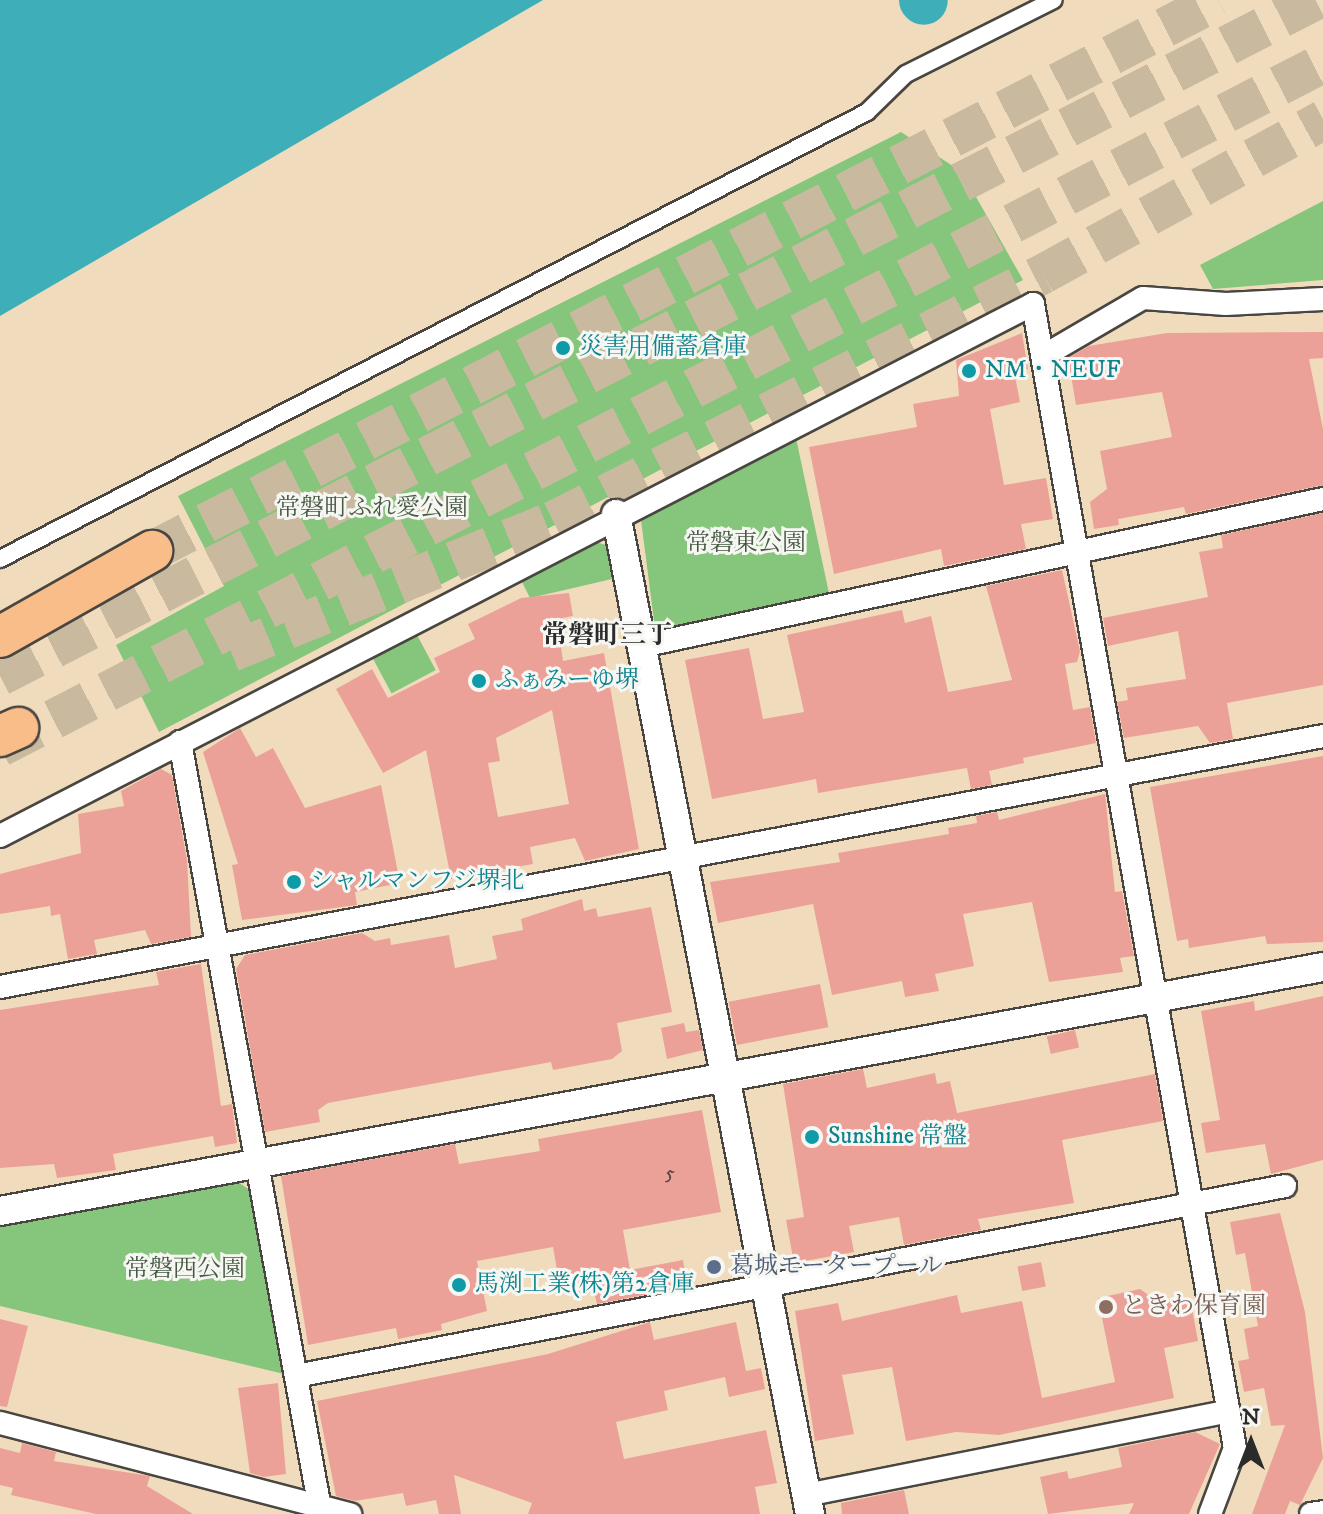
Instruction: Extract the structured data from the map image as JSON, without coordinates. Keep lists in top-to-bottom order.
{
  "districts": ["常磐町三丁"],
  "parks": ["常磐町ふれ愛公園", "常磐東公園", "常磐西公園"],
  "places": [
    "災害用備蓄倉庫",
    "NM・NEUF",
    "ふぁみーゆ堺",
    "シャルマンフジ堺北",
    "Sunshine 常盤",
    "葛城モータープール",
    "馬渕工業(株)第2倉庫",
    "ときわ保育園"
  ],
  "house_numbers": ["5"],
  "north": "top"
}
